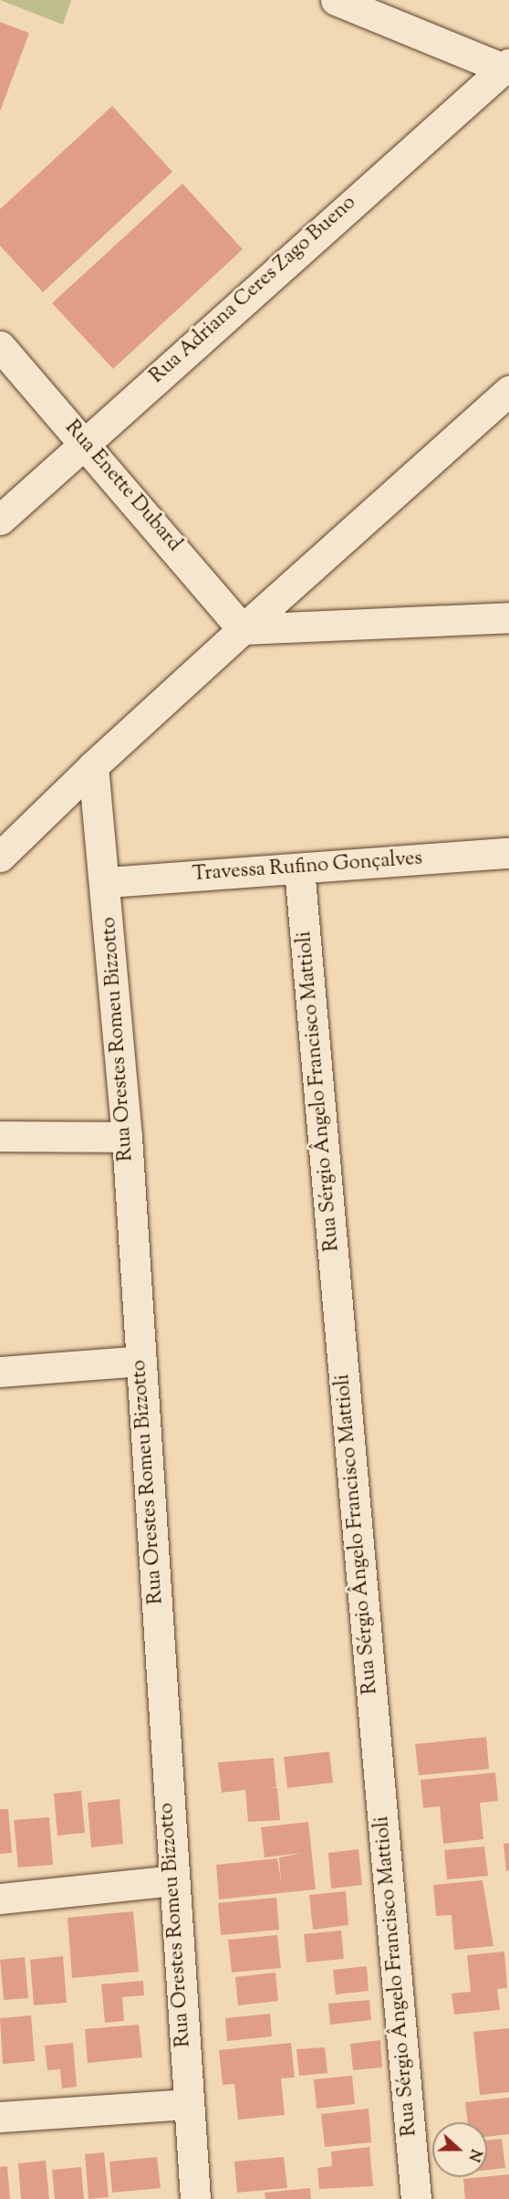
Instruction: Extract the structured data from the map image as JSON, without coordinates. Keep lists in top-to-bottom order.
{
  "streets": {
    "street": [
      "Rua Adriana Ceres Zago Bueno",
      "Rua Enette Dubard",
      "Travessa Rufino Gonçalves",
      "Rua Orestes Romeu Bizzotto",
      "Rua Sérgio Ângelo Francisco Mattioli"
    ]
  },
  "crossings": [
    ["Rua Adriana Ceres Zago Bueno", "Rua Enette Dubard"],
    ["Travessa Rufino Gonçalves", "Rua Orestes Romeu Bizzotto"],
    ["Travessa Rufino Gonçalves", "Rua Sérgio Ângelo Francisco Mattioli"]
  ],
  "north": "right"
}
